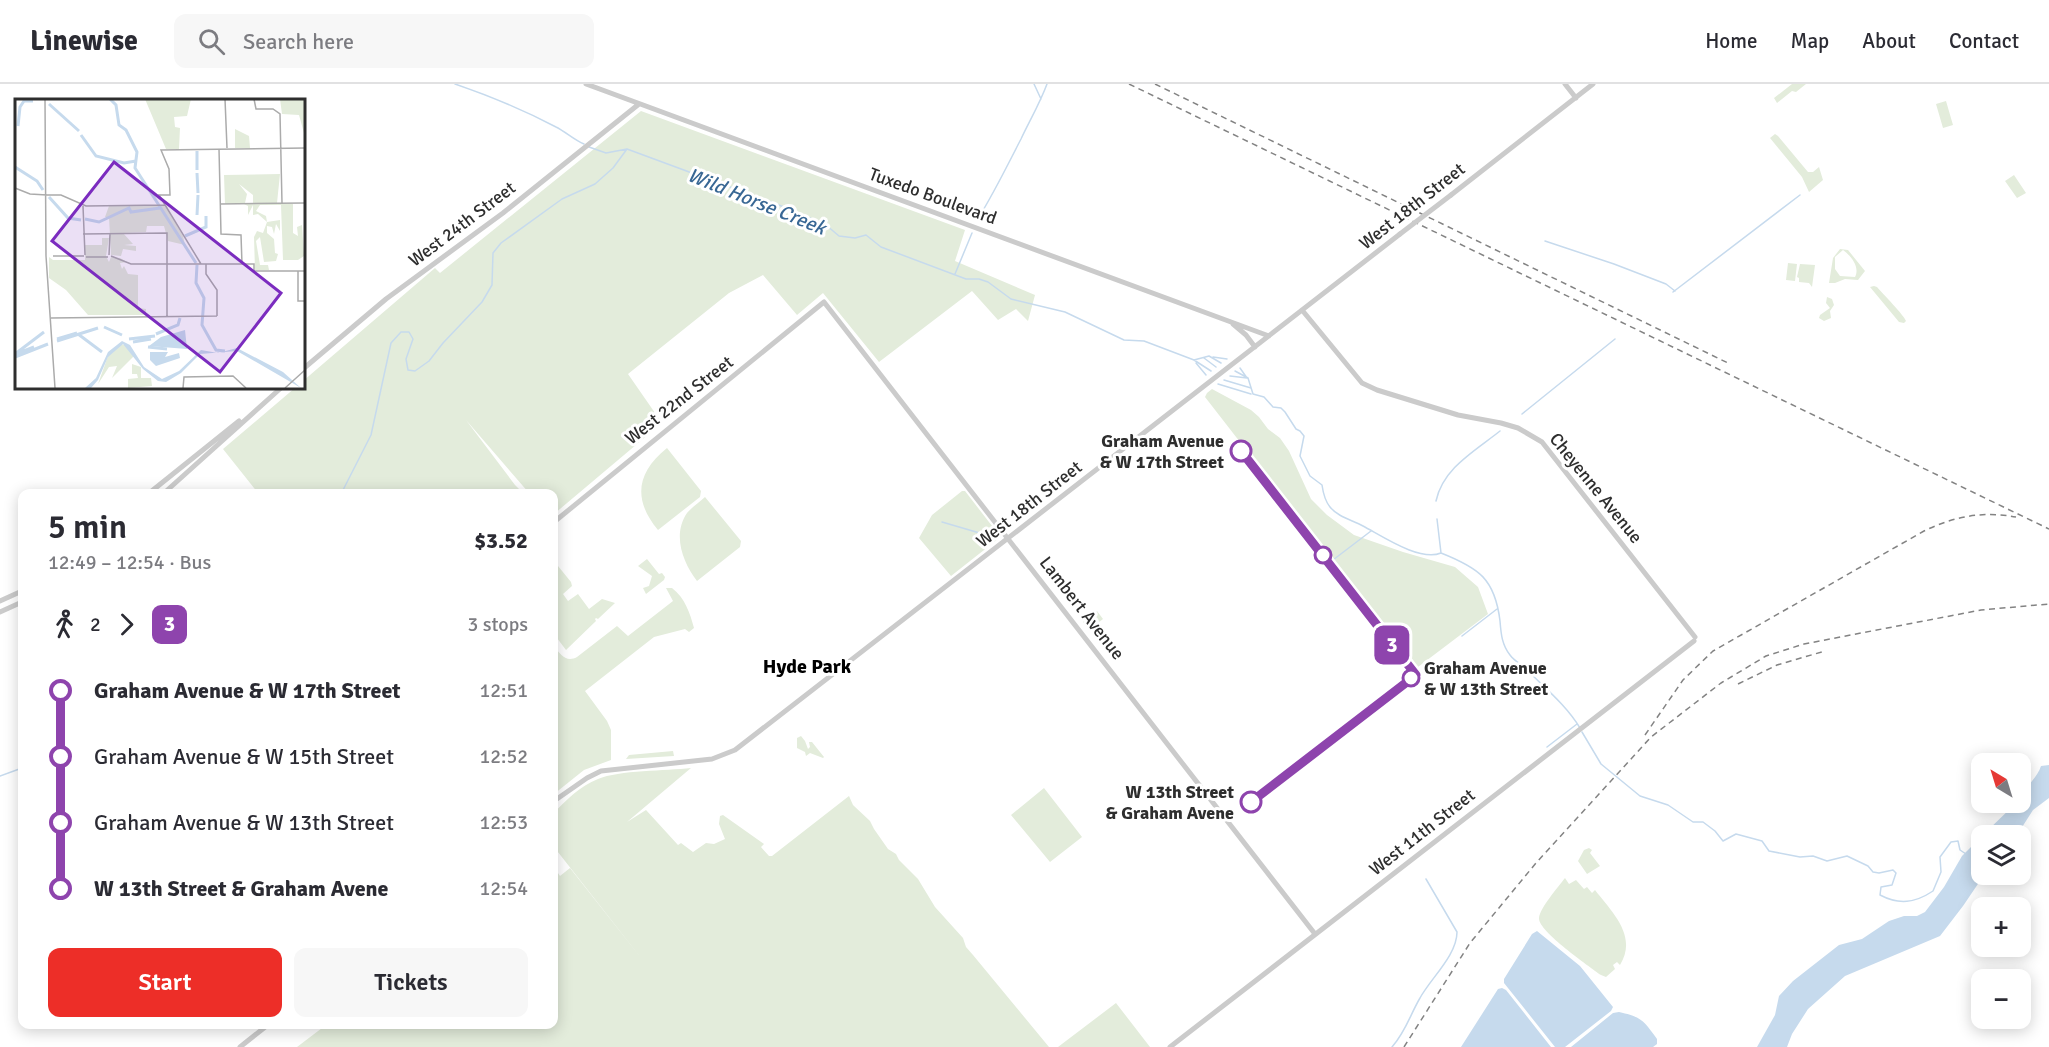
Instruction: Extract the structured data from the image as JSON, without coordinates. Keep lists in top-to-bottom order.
{
  "streets": {
    "street": [
      "Tuxedo Boulevard",
      "West 18th Street",
      "West 24th Street",
      "West 22nd Street",
      "Cheyenne Avenue",
      "Lambert Avenue",
      "West 11th Street"
    ]
  },
  "crossings": [
    ["Tuxedo Boulevard", "West 18th Street"],
    ["Tuxedo Boulevard", "West 24th Street"],
    ["West 18th Street", "Cheyenne Avenue"],
    ["West 18th Street", "Lambert Avenue"],
    ["West 22nd Street", "Lambert Avenue"],
    ["Cheyenne Avenue", "West 11th Street"],
    ["Lambert Avenue", "West 11th Street"]
  ],
  "districts": ["Hyde Park"],
  "water": ["Wild Horse Creek"],
  "places": ["Graham Avenue & W 17th Street", "Graham Avenue & W 13th Street", "W 13th Street & Graham Avene"],
  "lines": ["bus line 3"],
  "north": "top left",
  "page": {
    "header": "Linewise",
    "search": "Search here",
    "nav": [
      "Home",
      "Map",
      "About",
      "Contact"
    ],
    "on_map": "3",
    "heading": ["5 min", "12:49 – 12:54 · Bus", "$3.52"],
    "legs": ["2", "3", "3 stops"],
    "list": [
      {
        "name": "Graham Avenue & W 17th Street",
        "value": "12:51"
      },
      {
        "name": "Graham Avenue & W 15th Street",
        "value": "12:52"
      },
      {
        "name": "Graham Avenue & W 13th Street",
        "value": "12:53"
      },
      {
        "name": "W 13th Street & Graham Avene",
        "value": "12:54"
      }
    ],
    "map_buttons": ["+", "−"],
    "buttons": ["Start", "Tickets"]
  }
}
